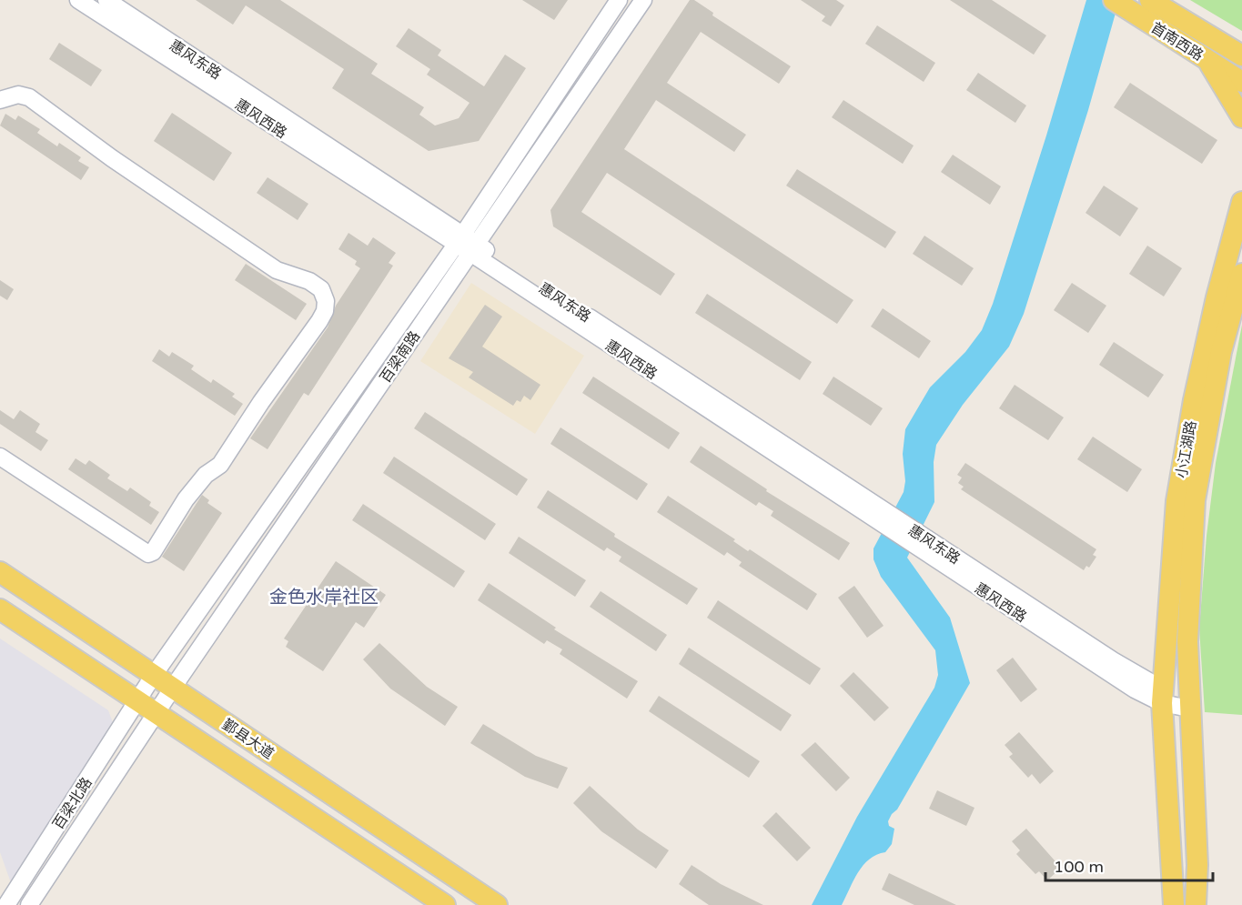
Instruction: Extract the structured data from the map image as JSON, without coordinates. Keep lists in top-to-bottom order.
{
  "streets": {
    "main road": ["首南西路", "小江湖路", "鄞县大道"],
    "street": [
      "惠风东路",
      "惠风西路",
      "百梁南路",
      "百梁北路"
    ]
  },
  "crossings": [
    ["惠风东路", "惠风西路"],
    ["惠风东路", "百梁南路"],
    ["惠风东路", "小江湖路"],
    ["惠风西路", "百梁南路"],
    ["百梁南路", "鄞县大道"],
    ["百梁南路", "百梁北路"],
    ["鄞县大道", "百梁北路"]
  ],
  "districts": ["金色水岸社区"],
  "scale_bar": "100 m"
}
